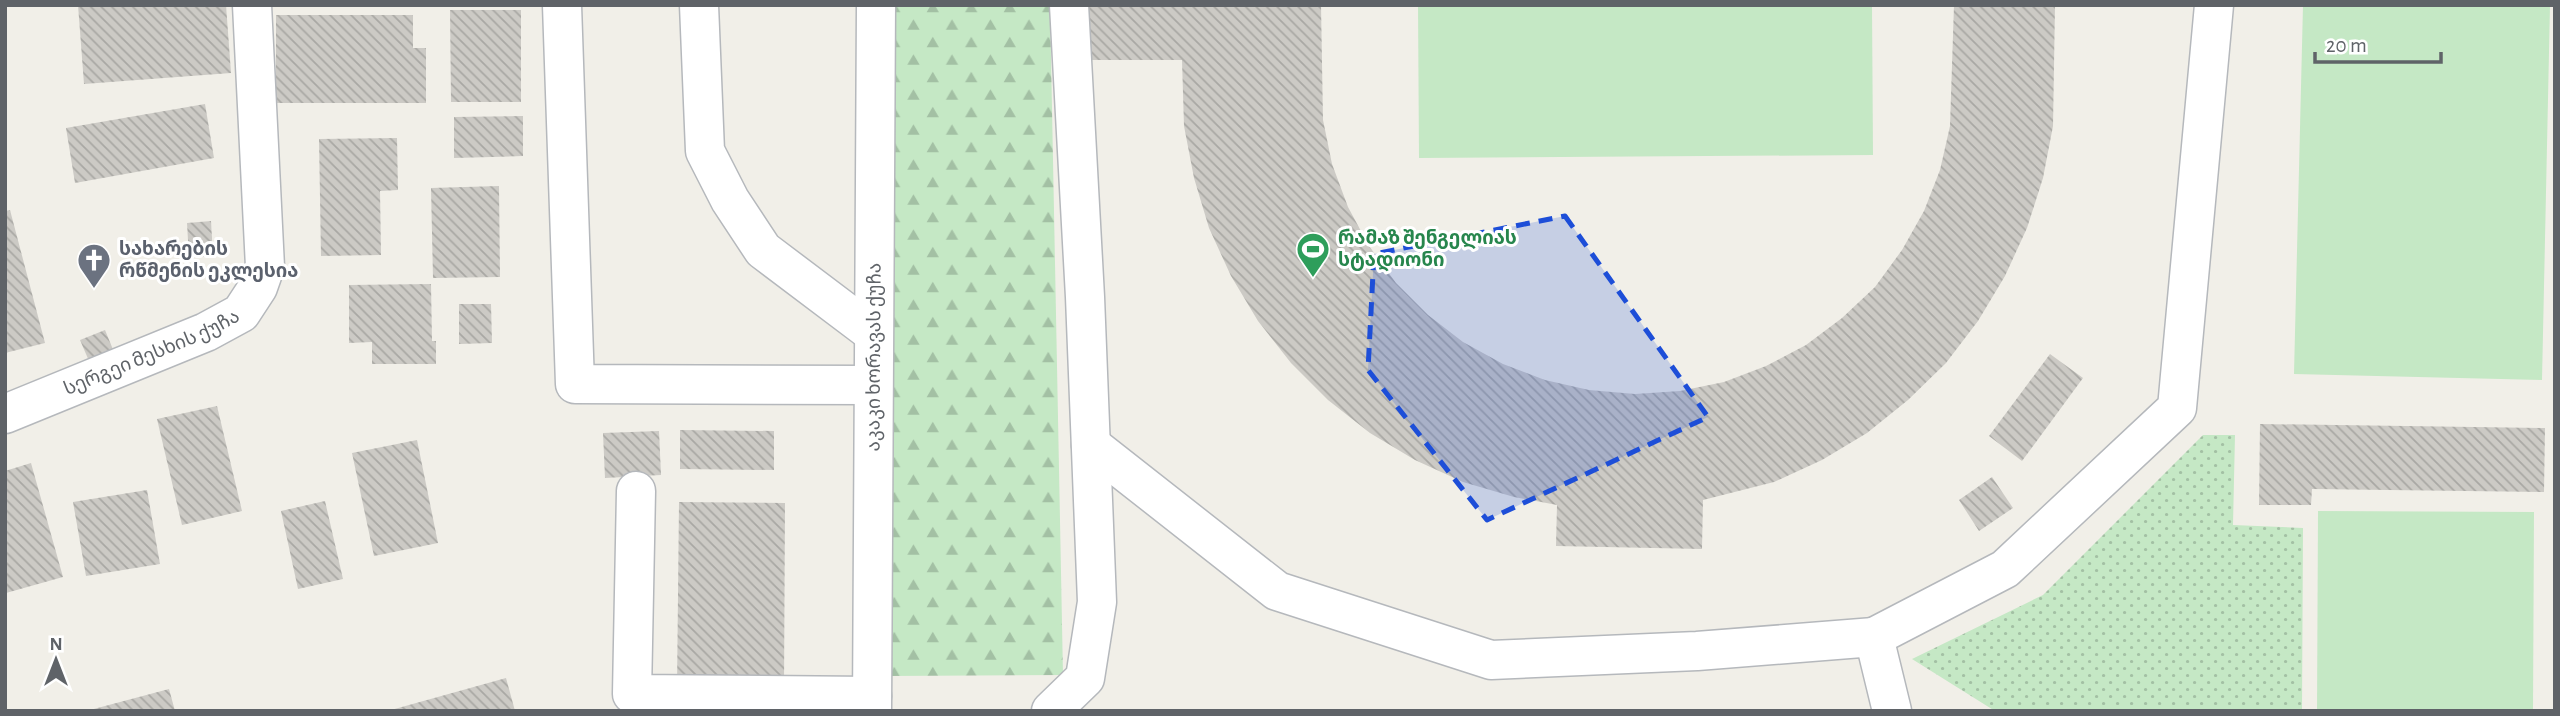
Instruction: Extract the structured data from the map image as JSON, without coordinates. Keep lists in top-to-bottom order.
{
  "streets": {
    "street": ["სერგეი მესხის ქუჩა", "აკაკი ხორავას ქუჩა"]
  },
  "places": {
    "sports": ["რამაზ შენგელიას სტადიონი"],
    "church": ["სახარების რწმენის ეკლესია"]
  },
  "scale_bar": "20 m",
  "north": "top"
}
